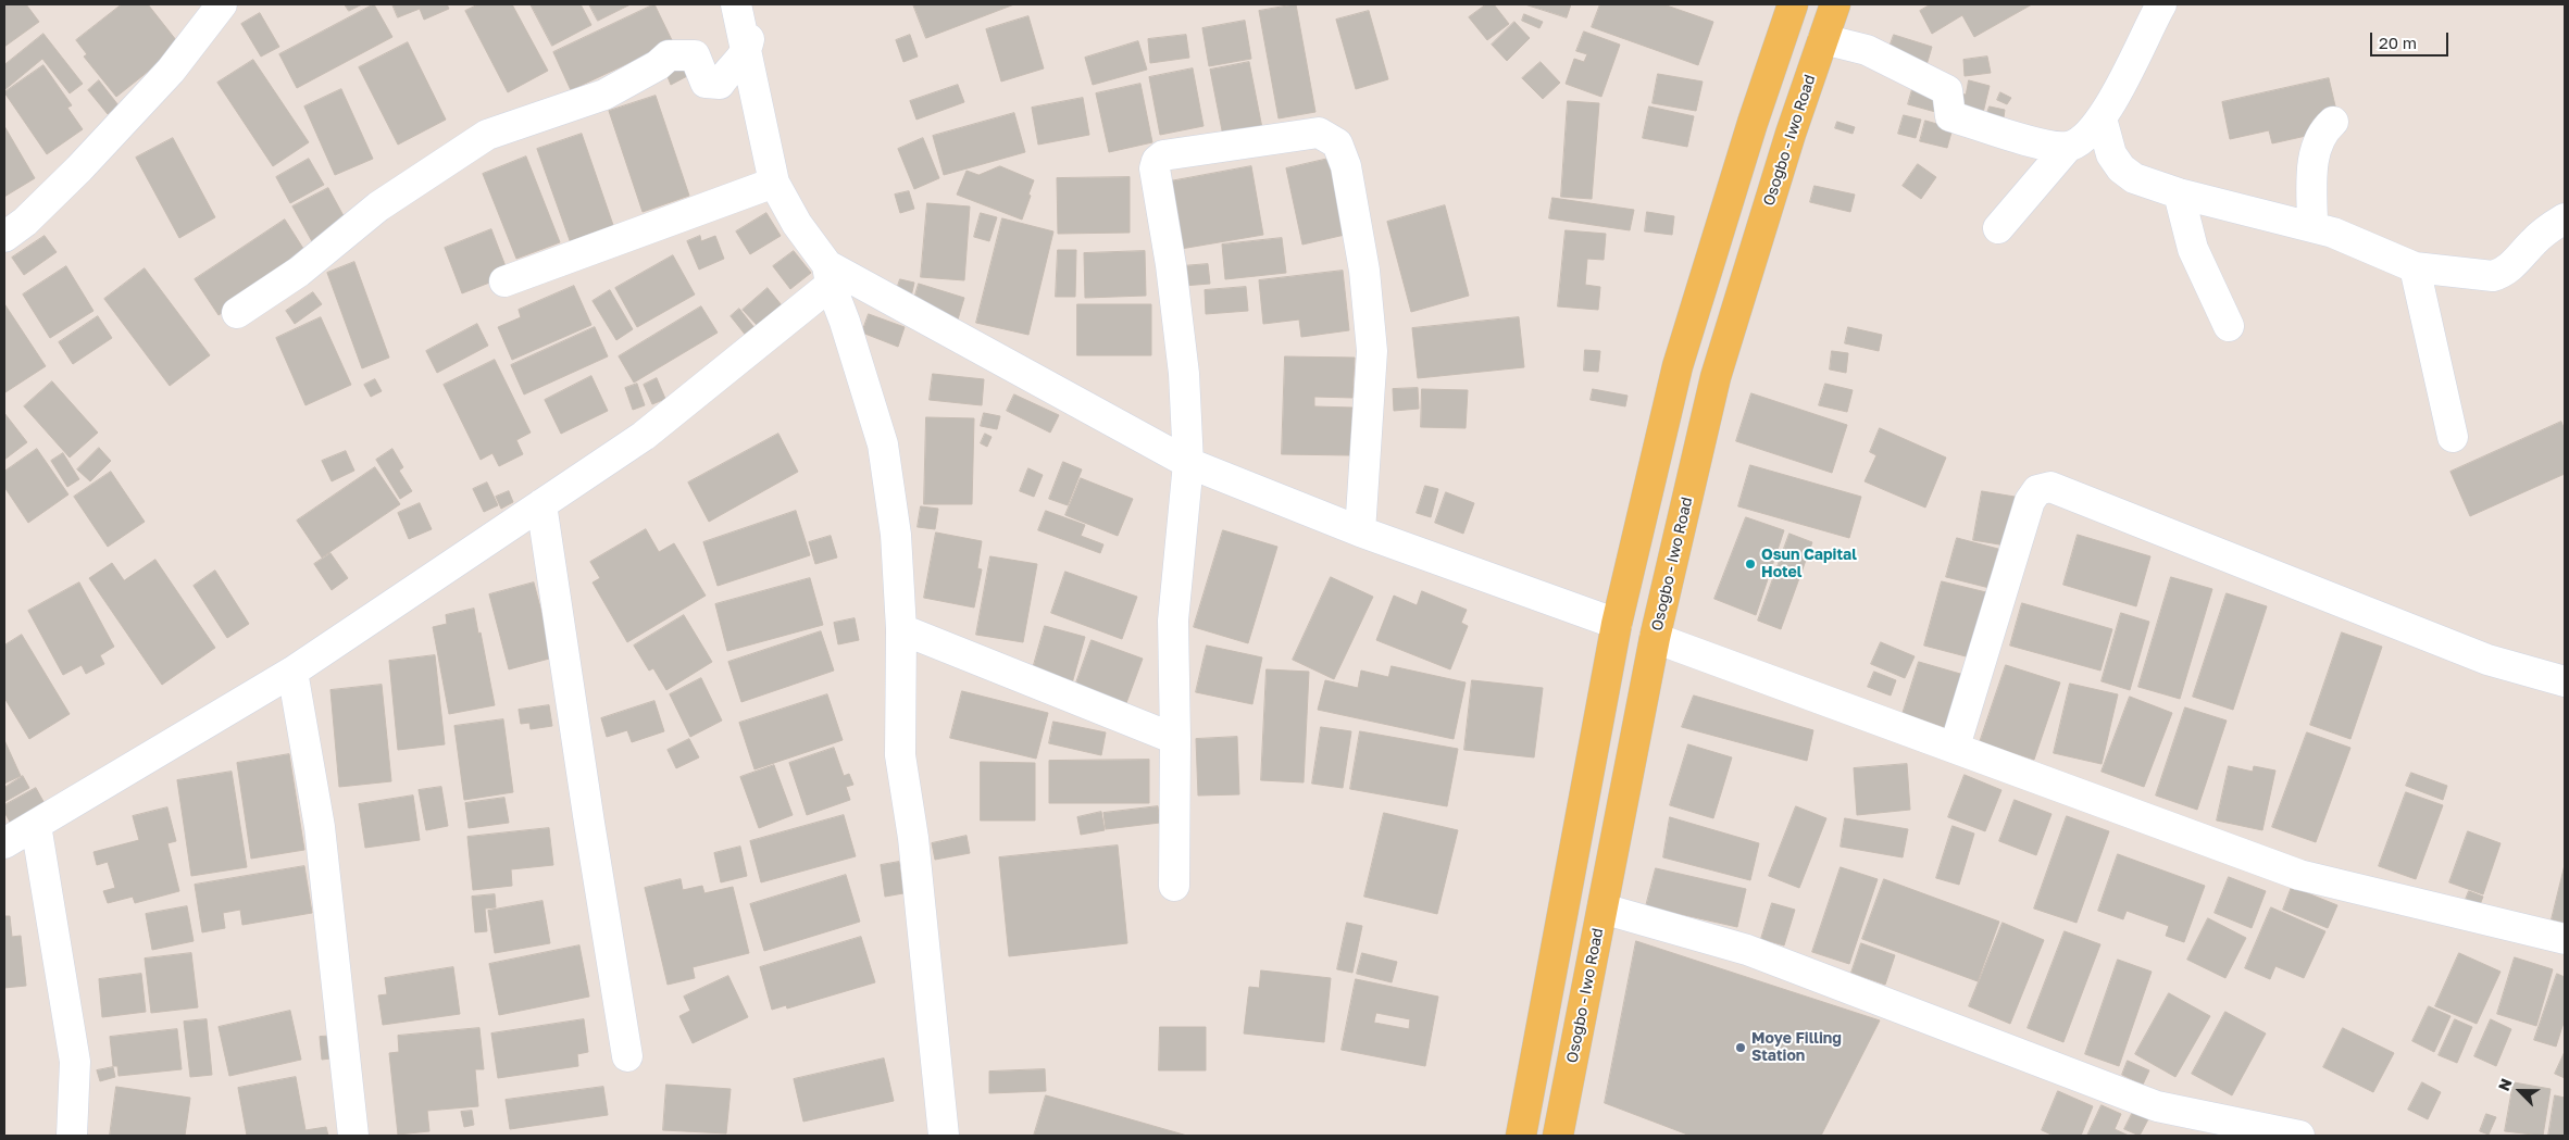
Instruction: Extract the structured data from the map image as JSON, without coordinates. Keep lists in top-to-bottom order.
{
  "streets": {
    "main road": ["Osogbo - Iwo Road"]
  },
  "places": ["Osun Capital Hotel", "Moye Filling Station"],
  "scale_bar": "20 m",
  "north": "top left"
}
